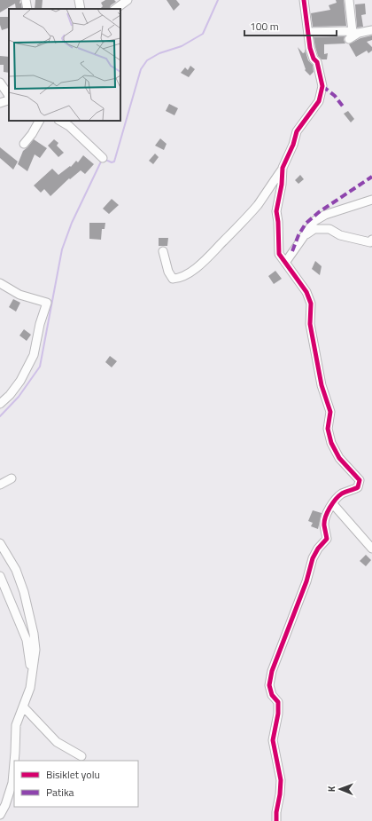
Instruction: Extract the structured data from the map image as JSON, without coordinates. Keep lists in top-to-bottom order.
{
  "legend": ["Bisiklet yolu", "Patika"],
  "scale_bar": "100 m",
  "north": "left"
}
